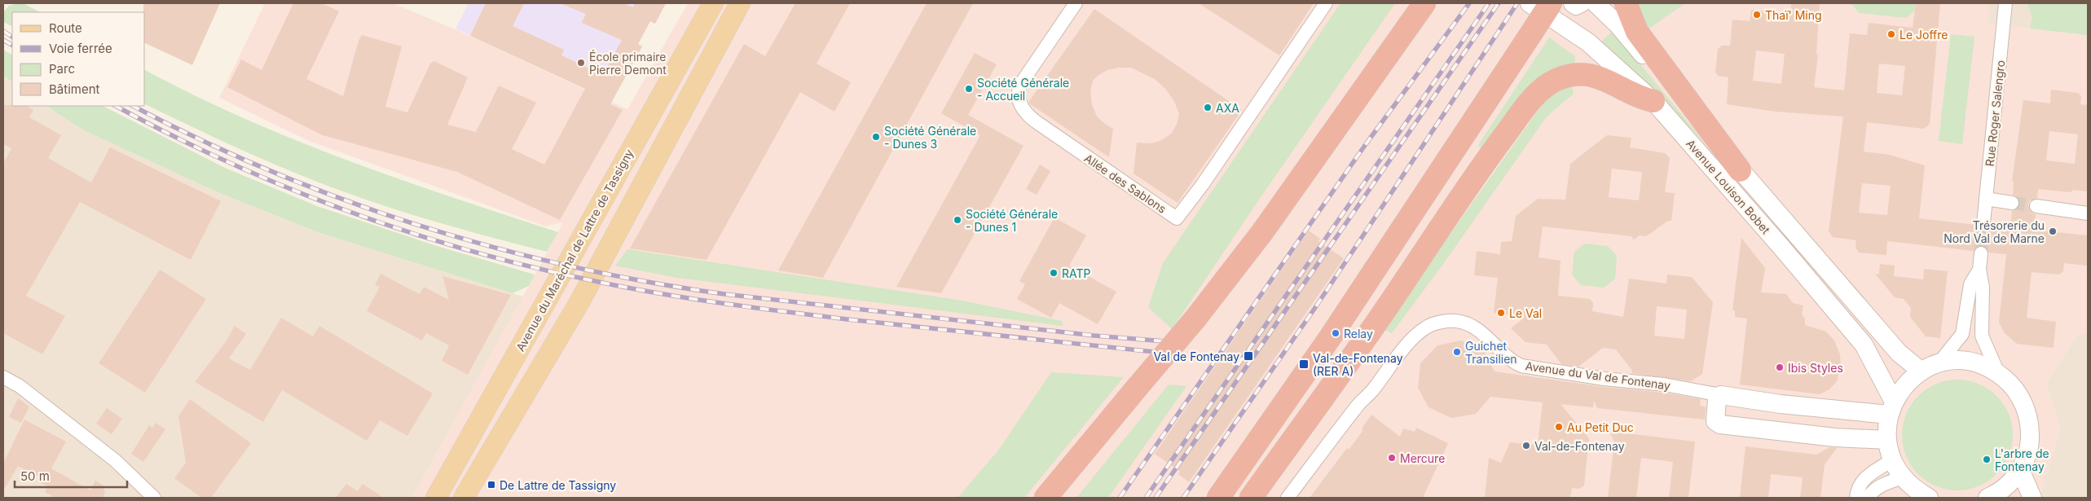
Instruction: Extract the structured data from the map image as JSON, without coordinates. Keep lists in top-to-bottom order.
{
  "streets": {
    "main road": ["Avenue Louison Bobet", "Avenue du Maréchal de Lattre de Tassigny", "Avenue du Val de Fontenay"],
    "street": ["Rue Roger Salengro", "Allée des Sablons"]
  },
  "crossings": [
    ["Avenue Louison Bobet", "Avenue du Val de Fontenay"]
  ],
  "places": {
    "other": [
      "Thaï' Ming",
      "Le Joffre",
      "École primaire Pierre Demont",
      "Société Générale - Accueil",
      "AXA",
      "Société Générale - Dunes 3",
      "Société Générale - Dunes 1",
      "Trésorerie du Nord Val de Marne",
      "RATP",
      "Le Val",
      "Relay",
      "Guichet Transilien",
      "Ibis Styles",
      "Au Petit Duc",
      "Val-de-Fontenay",
      "Mercure",
      "L'arbre de Fontenay"
    ],
    "transit": ["Val de Fontenay", "Val-de-Fontenay (RER A)", "De Lattre de Tassigny"]
  },
  "legend": [
    "Route",
    "Voie ferrée",
    "Parc",
    "Bâtiment"
  ],
  "scale_bar": "50 m"
}
